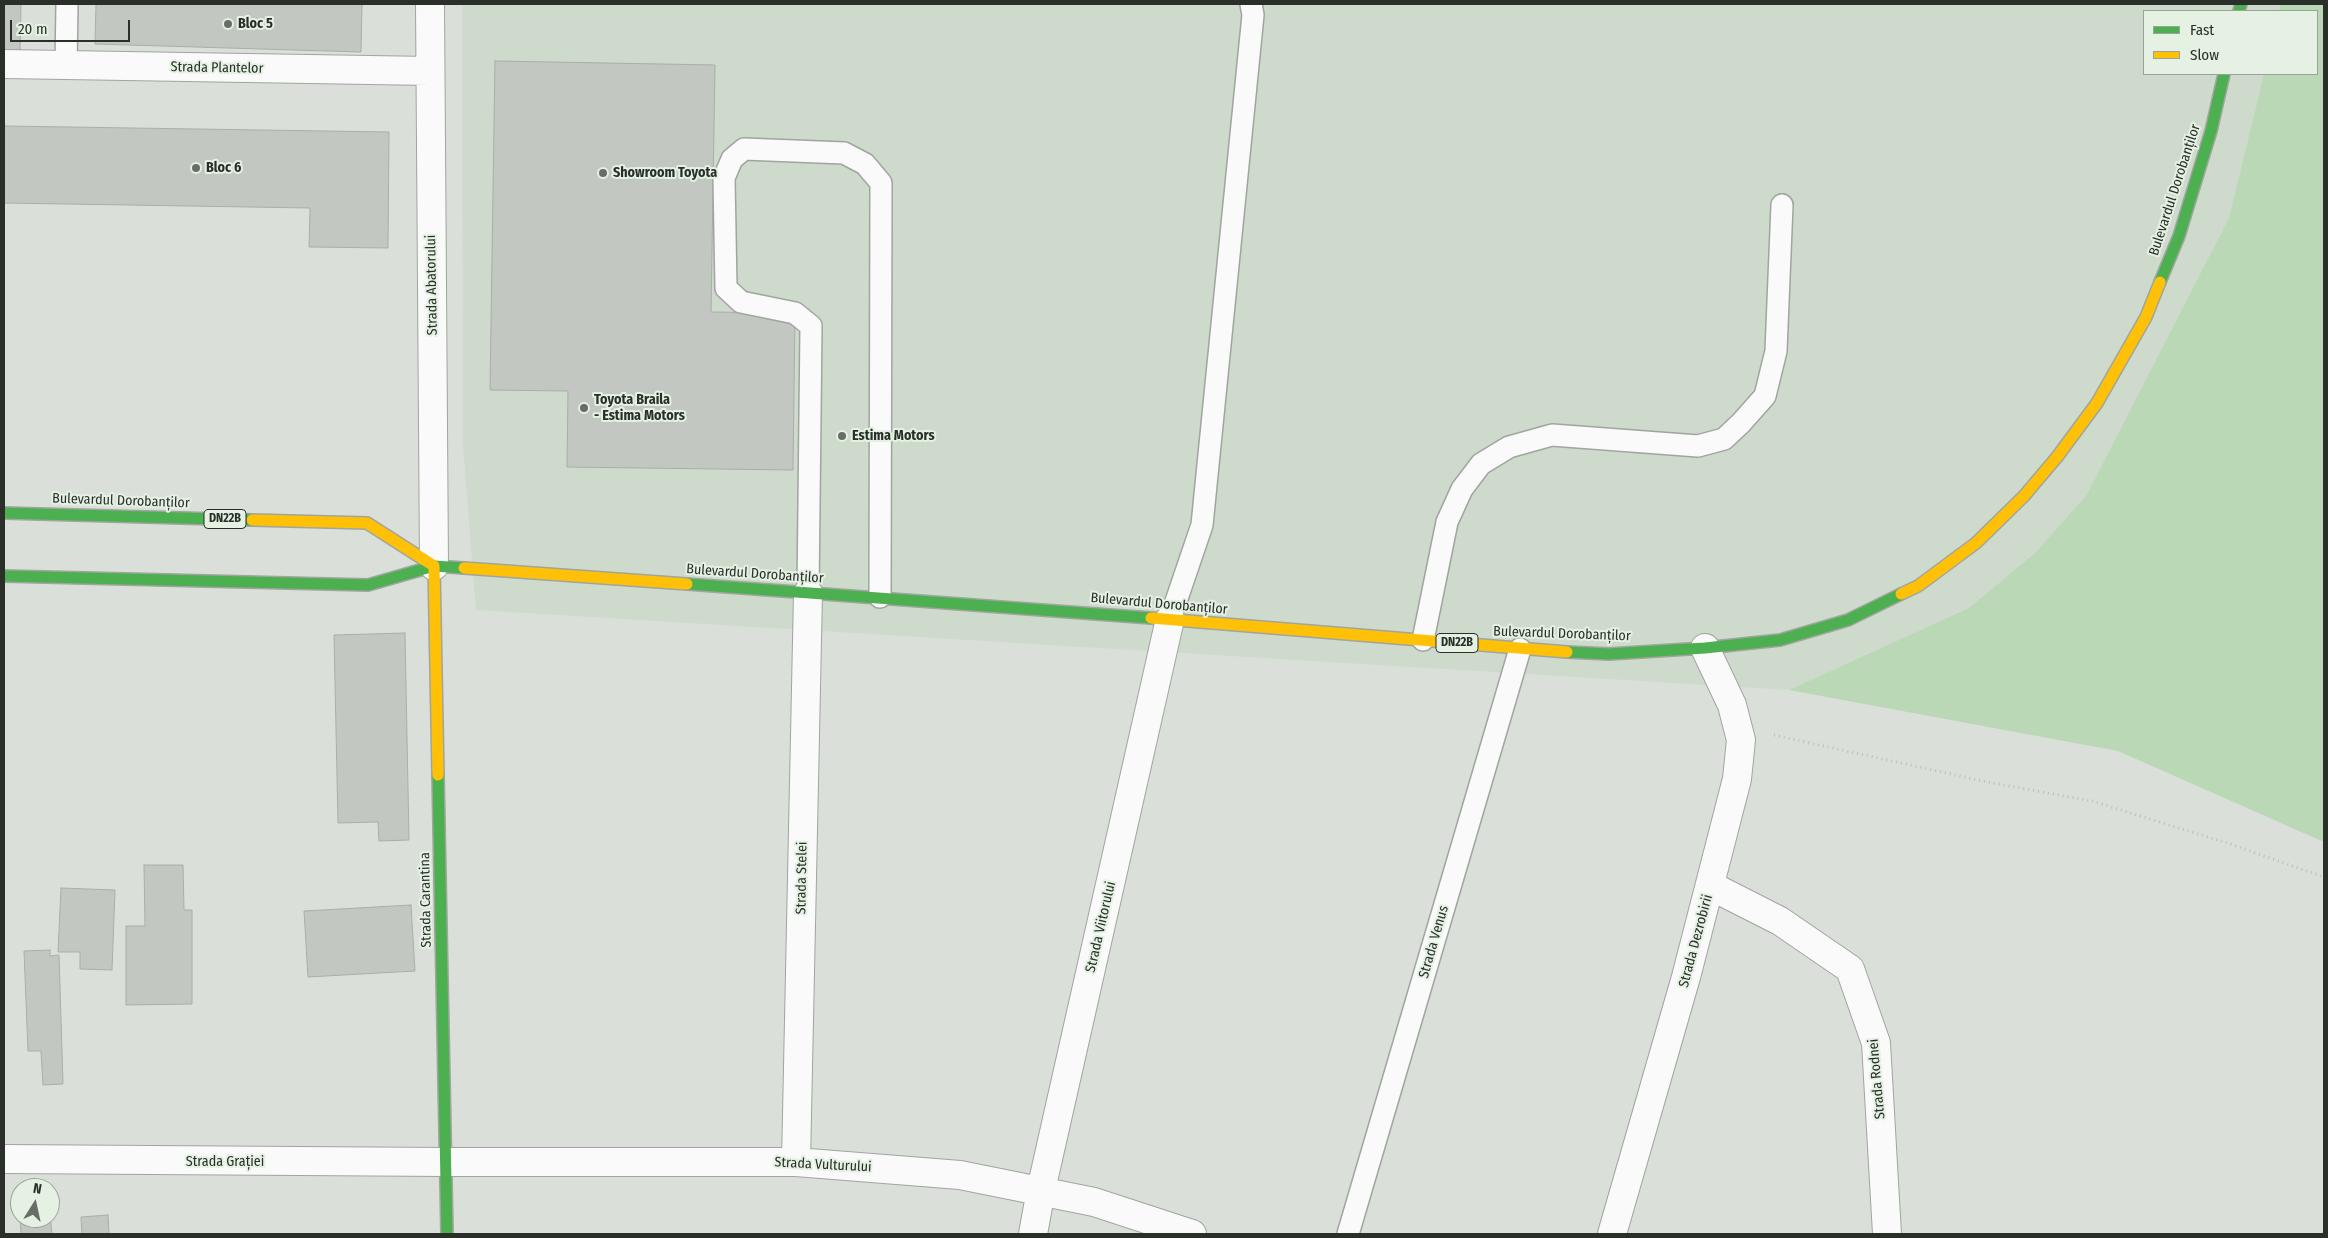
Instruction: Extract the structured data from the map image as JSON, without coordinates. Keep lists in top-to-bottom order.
{
  "streets": {
    "main road": ["Bulevardul Dorobanților", "DN22B", "Strada Carantina"],
    "street": [
      "Strada Plantelor",
      "Strada Abatorului",
      "Strada Stelei",
      "Strada Viitorului",
      "Strada Dezrobirii",
      "Strada Rodnei",
      "Strada Grației",
      "Strada Vulturului"
    ],
    "lane": ["Strada Venus"]
  },
  "crossings": [
    ["Strada Plantelor", "Strada Abatorului"],
    ["Bulevardul Dorobanților", "Strada Abatorului"],
    ["Bulevardul Dorobanților", "Strada Stelei"],
    ["Bulevardul Dorobanților", "Strada Carantina"],
    ["Bulevardul Dorobanților", "Strada Viitorului"],
    ["Bulevardul Dorobanților", "Strada Dezrobirii"],
    ["Bulevardul Dorobanților", "Strada Venus"],
    ["Strada Abatorului", "Strada Carantina"],
    ["Strada Stelei", "Strada Vulturului"],
    ["Strada Carantina", "Strada Grației"],
    ["Strada Carantina", "Strada Vulturului"],
    ["Strada Viitorului", "Strada Vulturului"],
    ["Strada Dezrobirii", "Strada Rodnei"],
    ["Strada Grației", "Strada Vulturului"]
  ],
  "places": [
    "Bloc 5",
    "Bloc 6",
    "Showroom Toyota",
    "Toyota Braila - Estima Motors",
    "Estima Motors"
  ],
  "legend": ["Fast", "Slow"],
  "scale_bar": "20 m",
  "north": "top"
}
